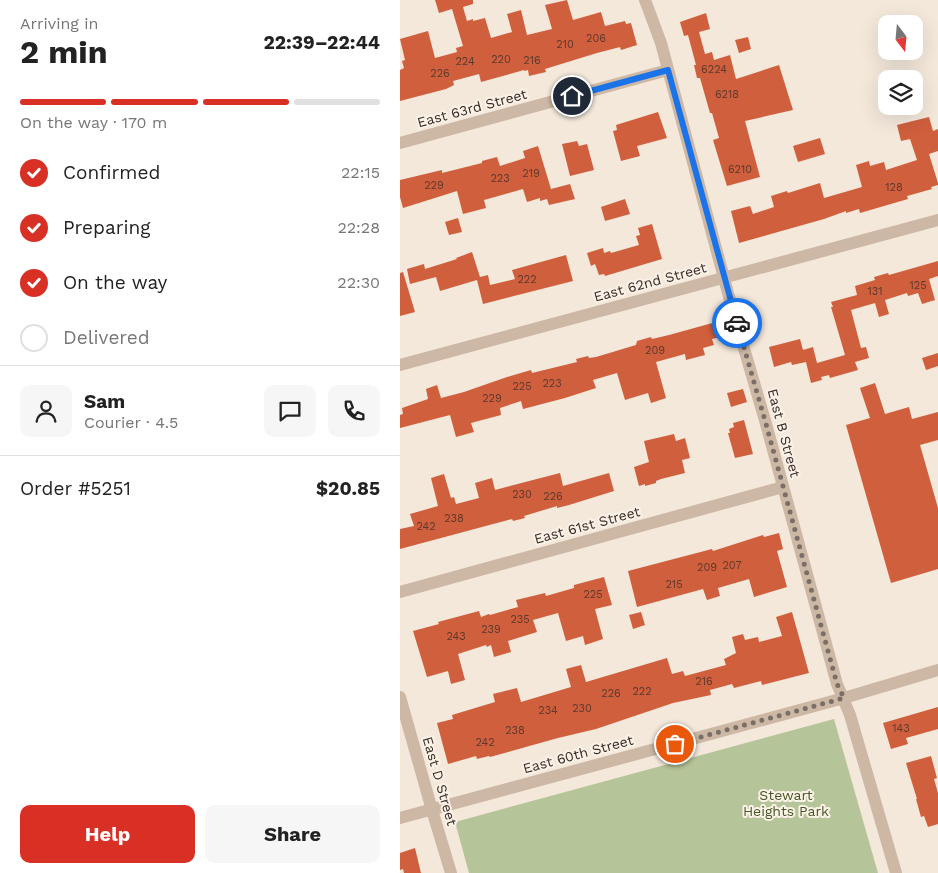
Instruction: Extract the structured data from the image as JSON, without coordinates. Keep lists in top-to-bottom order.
{
  "streets": {
    "street": [
      "East 63rd Street",
      "East 62nd Street",
      "East B Street",
      "East 61st Street",
      "East 60th Street",
      "East D Street"
    ]
  },
  "crossings": [
    ["East 63rd Street", "East B Street"],
    ["East 62nd Street", "East B Street"],
    ["East B Street", "East 61st Street"],
    ["East B Street", "East 60th Street"],
    ["East 60th Street", "East D Street"]
  ],
  "parks": ["Stewart Heights Park"],
  "house_numbers": [
    "206",
    "210",
    "220",
    "216",
    "224",
    "6224",
    "226",
    "6218",
    "6210",
    "219",
    "223",
    "229",
    "128",
    "222",
    "125",
    "131",
    "209",
    "223",
    "225",
    "229",
    "230",
    "226",
    "238",
    "242",
    "207",
    "209",
    "215",
    "225",
    "235",
    "239",
    "243",
    "216",
    "222",
    "226",
    "230",
    "234",
    "143",
    "238",
    "242"
  ],
  "north": "bottom",
  "page": {
    "heading": ["2 min", "Arriving in", "22:39–22:44"],
    "panel": [
      "Sam",
      "Courier · 4.5",
      "Order #5251",
      "$20.85"
    ],
    "bar": "On the way · 170 m",
    "list": [
      ["Confirmed", "22:15"],
      ["Preparing", "22:28"],
      ["On the way", "22:30"],
      "Delivered"
    ],
    "buttons": ["Help", "Share"]
  }
}
